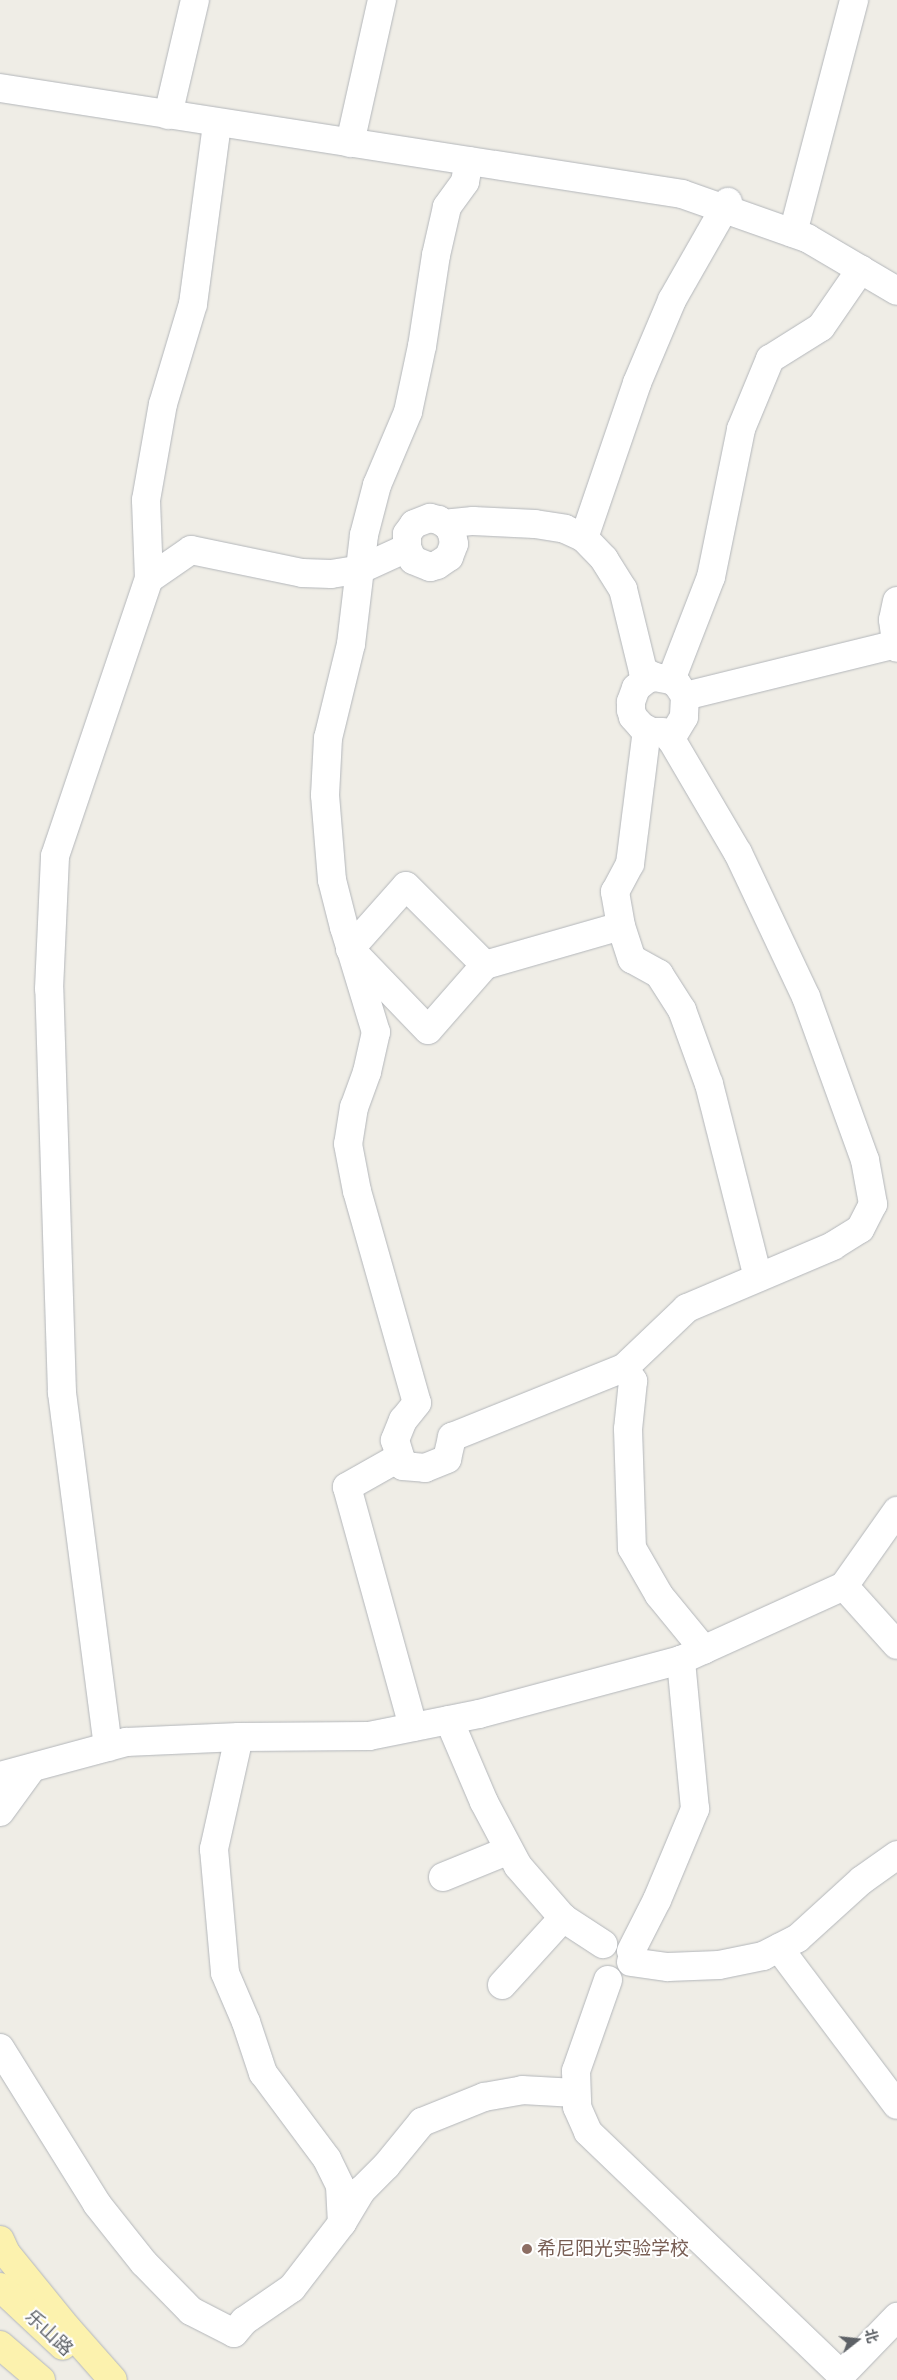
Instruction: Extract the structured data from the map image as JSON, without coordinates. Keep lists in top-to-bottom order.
{
  "streets": {
    "main road": ["乐山路"]
  },
  "places": ["希尼阳光实验学校"],
  "north": "right"
}
